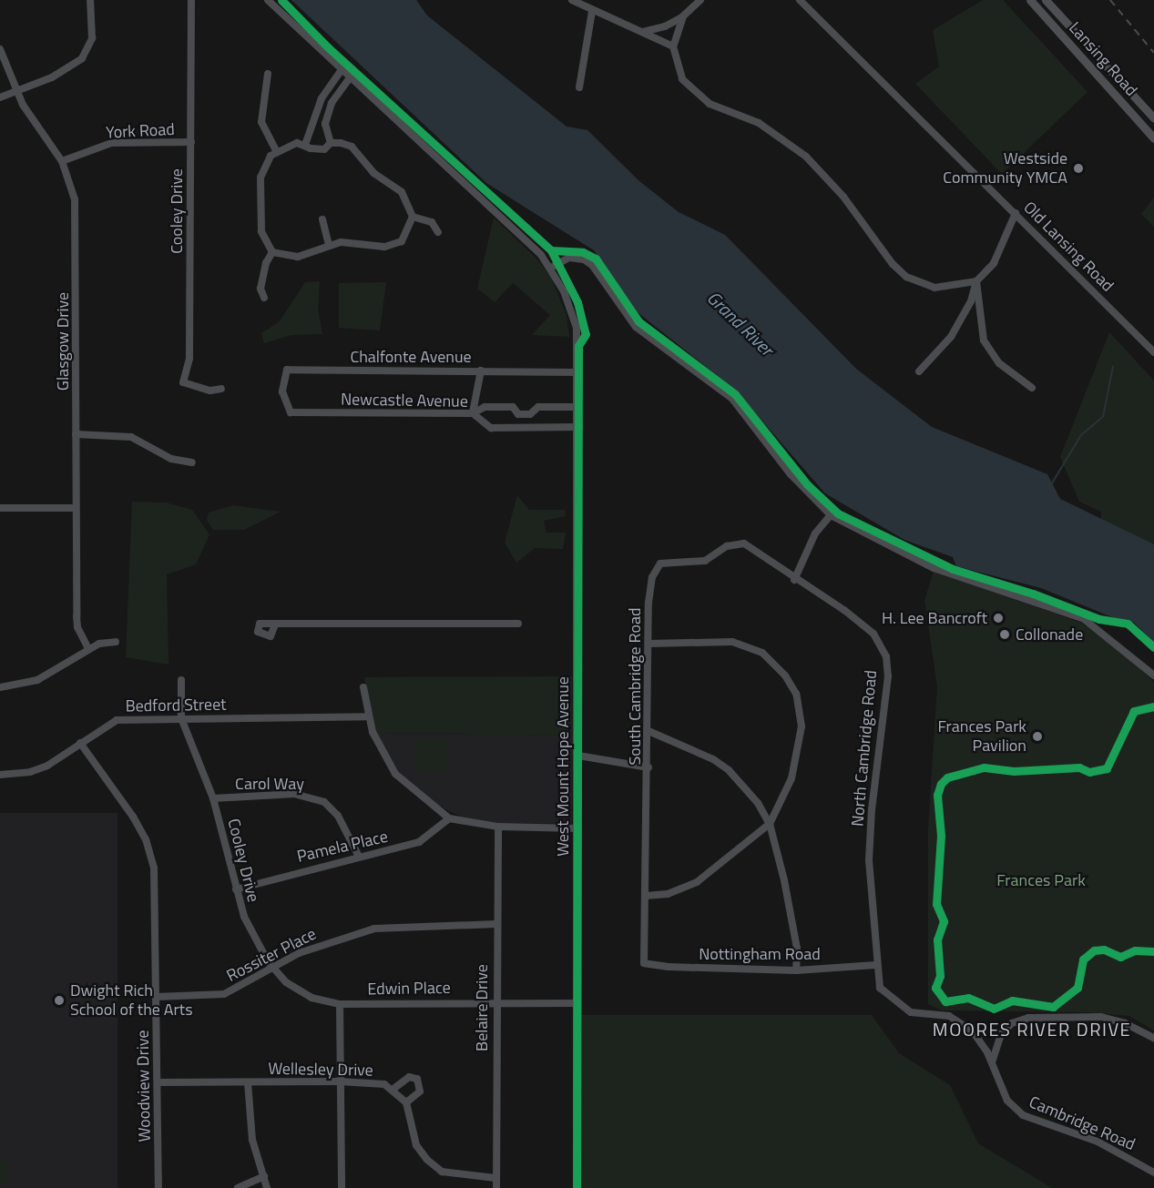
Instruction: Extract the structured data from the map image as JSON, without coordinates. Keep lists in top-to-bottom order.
{
  "streets": {
    "main road": ["Lansing Road"],
    "street": [
      "York Road",
      "Cooley Drive",
      "Old Lansing Road",
      "Glasgow Drive",
      "Chalfonte Avenue",
      "Newcastle Avenue",
      "South Cambridge Road",
      "Bedford Street",
      "North Cambridge Road",
      "West Mount Hope Avenue",
      "Carol Way",
      "Pamela Place",
      "Nottingham Road",
      "Rossiter Place",
      "Edwin Place",
      "Belaire Drive",
      "Wellesley Drive",
      "Woodview Drive",
      "Cambridge Road"
    ]
  },
  "crossings": [
    ["York Road", "Cooley Drive"],
    ["York Road", "Glasgow Drive"],
    ["Cooley Drive", "Bedford Street"],
    ["Cooley Drive", "Carol Way"],
    ["Cooley Drive", "Pamela Place"],
    ["Cooley Drive", "Rossiter Place"],
    ["Cooley Drive", "Edwin Place"],
    ["Chalfonte Avenue", "Newcastle Avenue"],
    ["Chalfonte Avenue", "West Mount Hope Avenue"],
    ["Newcastle Avenue", "West Mount Hope Avenue"],
    ["South Cambridge Road", "North Cambridge Road"],
    ["South Cambridge Road", "Nottingham Road"],
    ["Bedford Street", "Woodview Drive"],
    ["North Cambridge Road", "Nottingham Road"],
    ["North Cambridge Road", "Cambridge Road"],
    ["West Mount Hope Avenue", "Edwin Place"],
    ["Carol Way", "Pamela Place"],
    ["Rossiter Place", "Belaire Drive"],
    ["Rossiter Place", "Woodview Drive"],
    ["Edwin Place", "Belaire Drive"],
    ["Wellesley Drive", "Woodview Drive"]
  ],
  "districts": ["MOORES RIVER DRIVE"],
  "water": ["Grand River"],
  "parks": ["Frances Park"],
  "places": [
    "Westside Community YMCA",
    "H. Lee Bancroft",
    "Collonade",
    "Frances Park Pavilion",
    "Dwight Rich School of the Arts"
  ]
}
